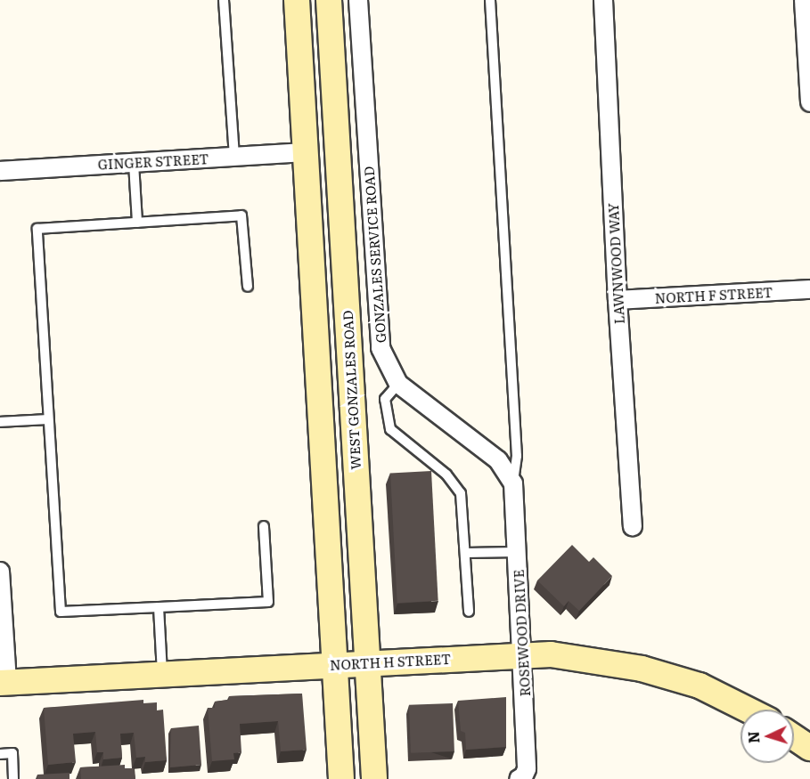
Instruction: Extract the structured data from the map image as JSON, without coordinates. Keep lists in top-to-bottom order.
{
  "streets": {
    "main road": ["WEST GONZALES ROAD", "NORTH H STREET"],
    "street": [
      "GINGER STREET",
      "GONZALES SERVICE ROAD",
      "LAWNWOOD WAY",
      "NORTH F STREET",
      "ROSEWOOD DRIVE"
    ]
  },
  "crossings": [
    ["GONZALES SERVICE ROAD", "ROSEWOOD DRIVE"],
    ["LAWNWOOD WAY", "NORTH F STREET"],
    ["WEST GONZALES ROAD", "NORTH H STREET"],
    ["ROSEWOOD DRIVE", "NORTH H STREET"]
  ],
  "north": "left"
}
